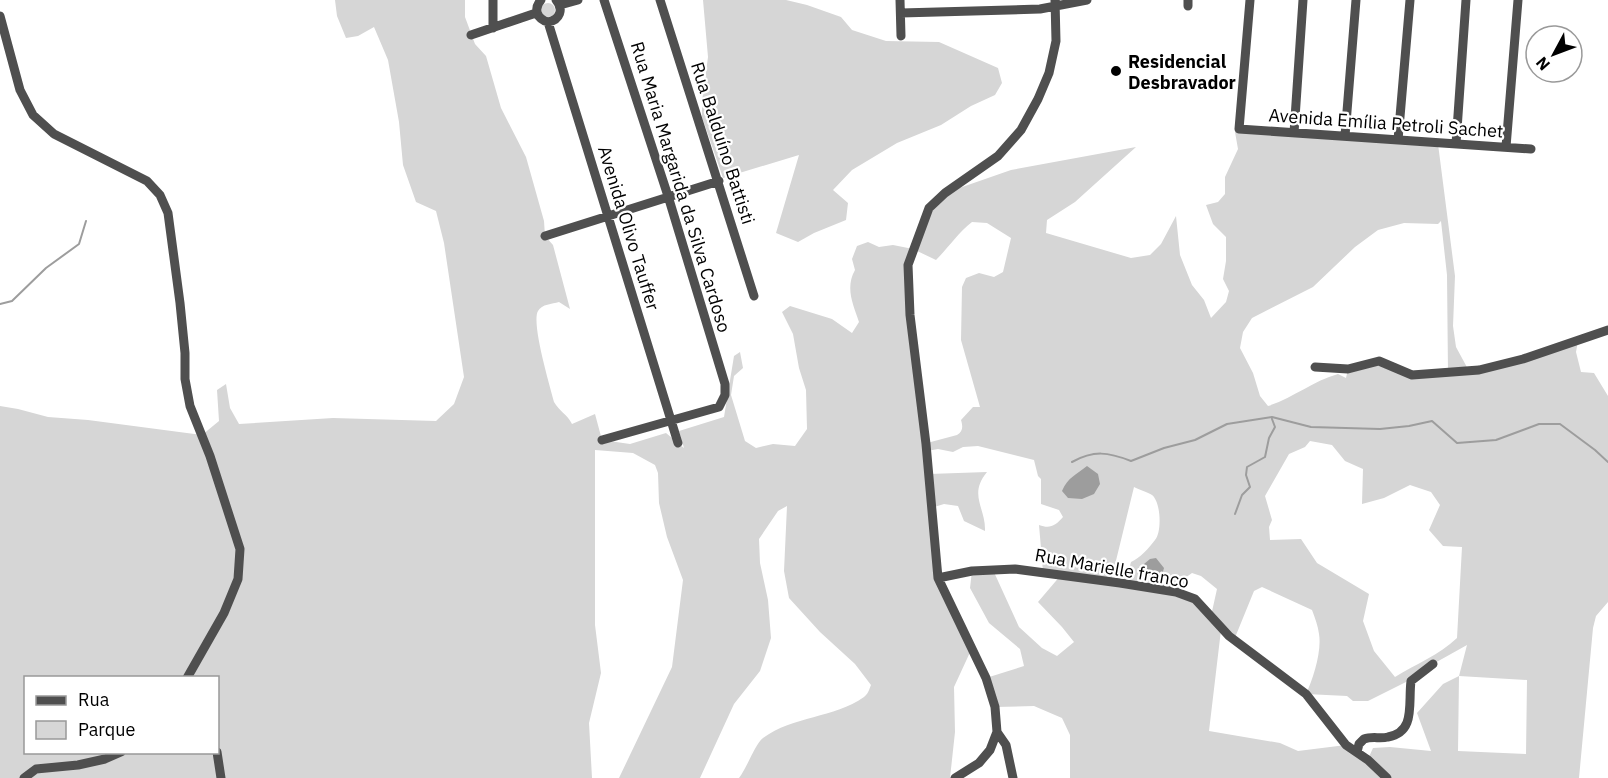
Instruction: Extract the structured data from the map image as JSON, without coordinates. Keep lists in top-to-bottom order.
{
  "streets": {
    "street": [
      "Avenida Emília Petroli Sachet",
      "Rua Balduíno Battisti",
      "Rua Maria Margarida da Silva Cardoso",
      "Avenida Olivo Tauffer",
      "Rua Marielle franco"
    ]
  },
  "crossings": [
    ["Rua Maria Margarida da Silva Cardoso", "Avenida Olivo Tauffer"]
  ],
  "places": ["Residencial Desbravador"],
  "legend": ["Rua", "Parque"],
  "north": "bottom left"
}
